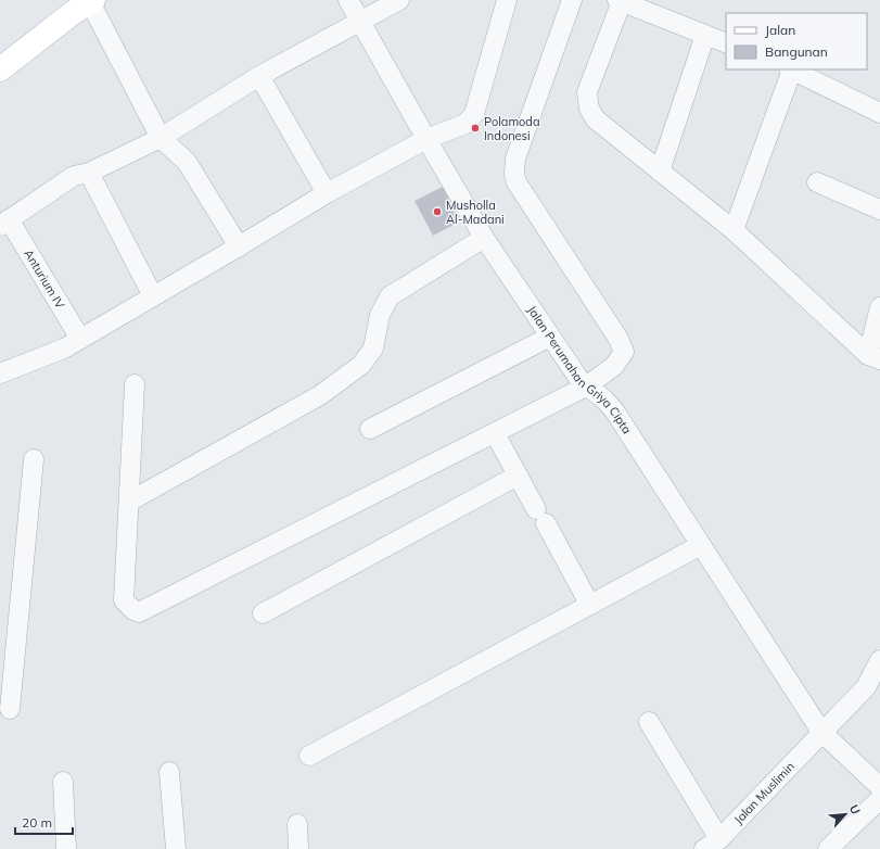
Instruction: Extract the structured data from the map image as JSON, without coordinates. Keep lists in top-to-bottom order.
{
  "streets": {
    "street": ["Anturium IV", "Jalan Perumahan Griya Cipta", "Jalan Muslimin"]
  },
  "crossings": [
    ["Jalan Perumahan Griya Cipta", "Jalan Muslimin"]
  ],
  "places": ["Polamoda Indonesi", "Musholla Al-Madani"],
  "legend": ["Jalan", "Bangunan"],
  "scale_bar": "20 m",
  "north": "top right"
}
